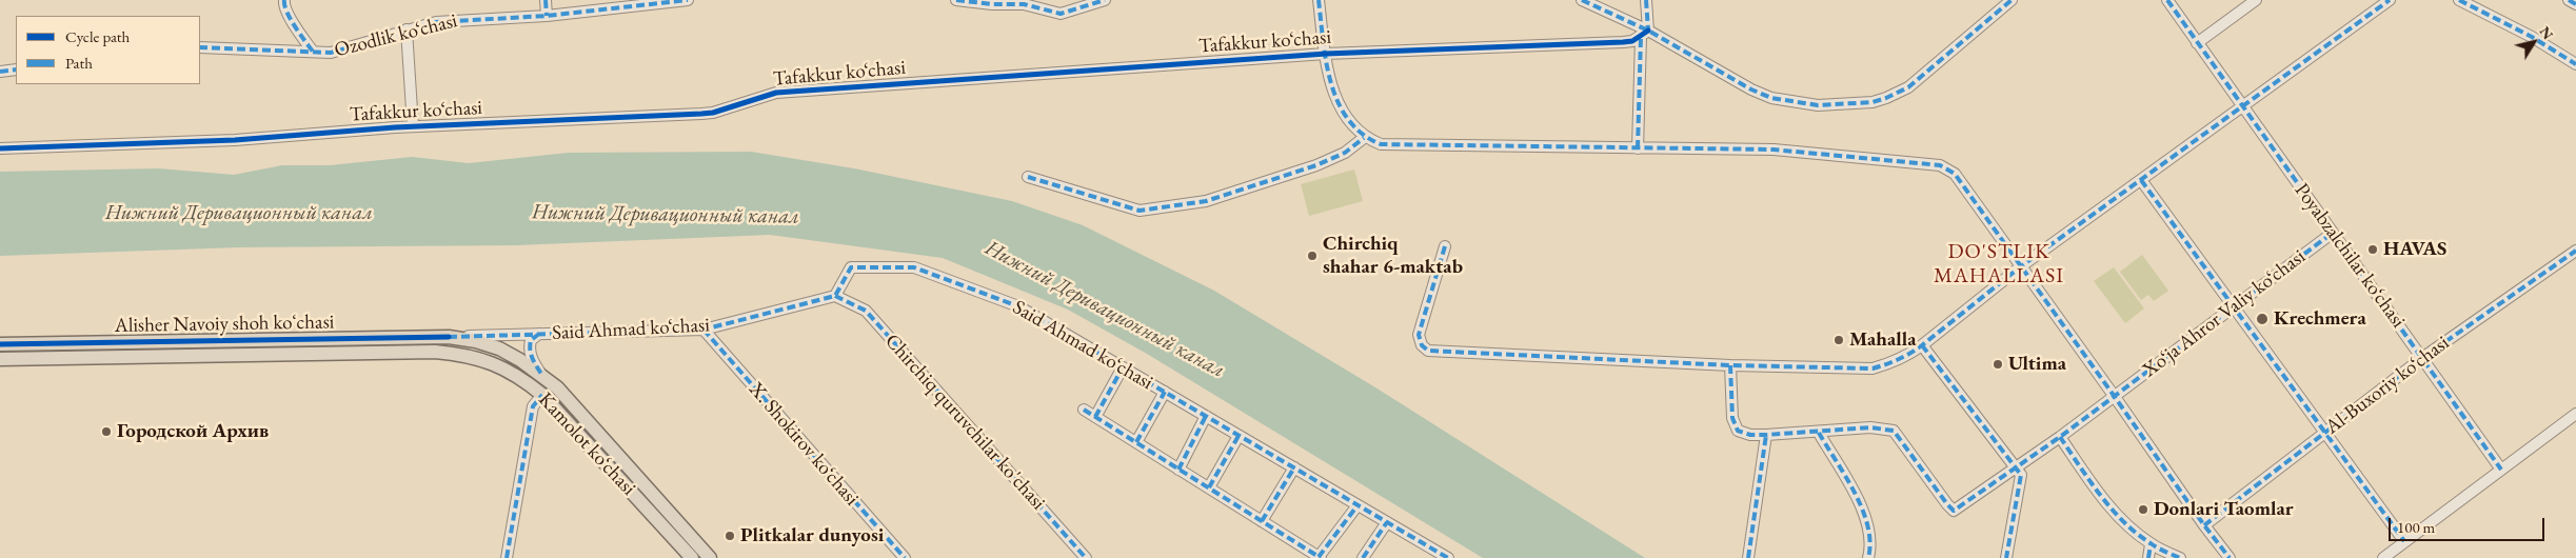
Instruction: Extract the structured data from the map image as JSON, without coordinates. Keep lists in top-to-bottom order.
{
  "streets": {
    "main road": ["Alisher Navoiy shoh koʻchasi", "Kamolot ko‘chasi"],
    "street": [
      "Ozodlik ko‘chasi",
      "Tafakkur ko‘chasi",
      "Poyabzalchilar ko‘chasi",
      "Xo‘ja Ahror Valiy ko‘chasi",
      "Said Ahmad ko‘chasi",
      "Al-Buxoriy ko‘chasi",
      "Chirchiq quruvchilar ko'chasi",
      "X. Shokirov ko‘chasi"
    ]
  },
  "crossings": [
    ["Poyabzalchilar ko‘chasi", "Xo‘ja Ahror Valiy ko‘chasi"],
    ["Poyabzalchilar ko‘chasi", "Al-Buxoriy ko‘chasi"],
    ["Alisher Navoiy shoh koʻchasi", "Said Ahmad ko‘chasi"],
    ["Alisher Navoiy shoh koʻchasi", "Kamolot ko‘chasi"],
    ["Said Ahmad ko‘chasi", "Chirchiq quruvchilar ko'chasi"],
    ["Said Ahmad ko‘chasi", "X. Shokirov ko‘chasi"]
  ],
  "districts": ["DO'STLIK MAHALLASI"],
  "water": ["Нижний Деривационный канал"],
  "places": [
    "HAVAS",
    "Chirchiq shahar 6-maktab",
    "Krechmera",
    "Mahalla",
    "Ultima",
    "Городской Архив",
    "Donlari Taomlar",
    "Plitkalar dunyosi"
  ],
  "legend": ["Cycle path", "Path"],
  "scale_bar": "100 m",
  "north": "top right"
}
